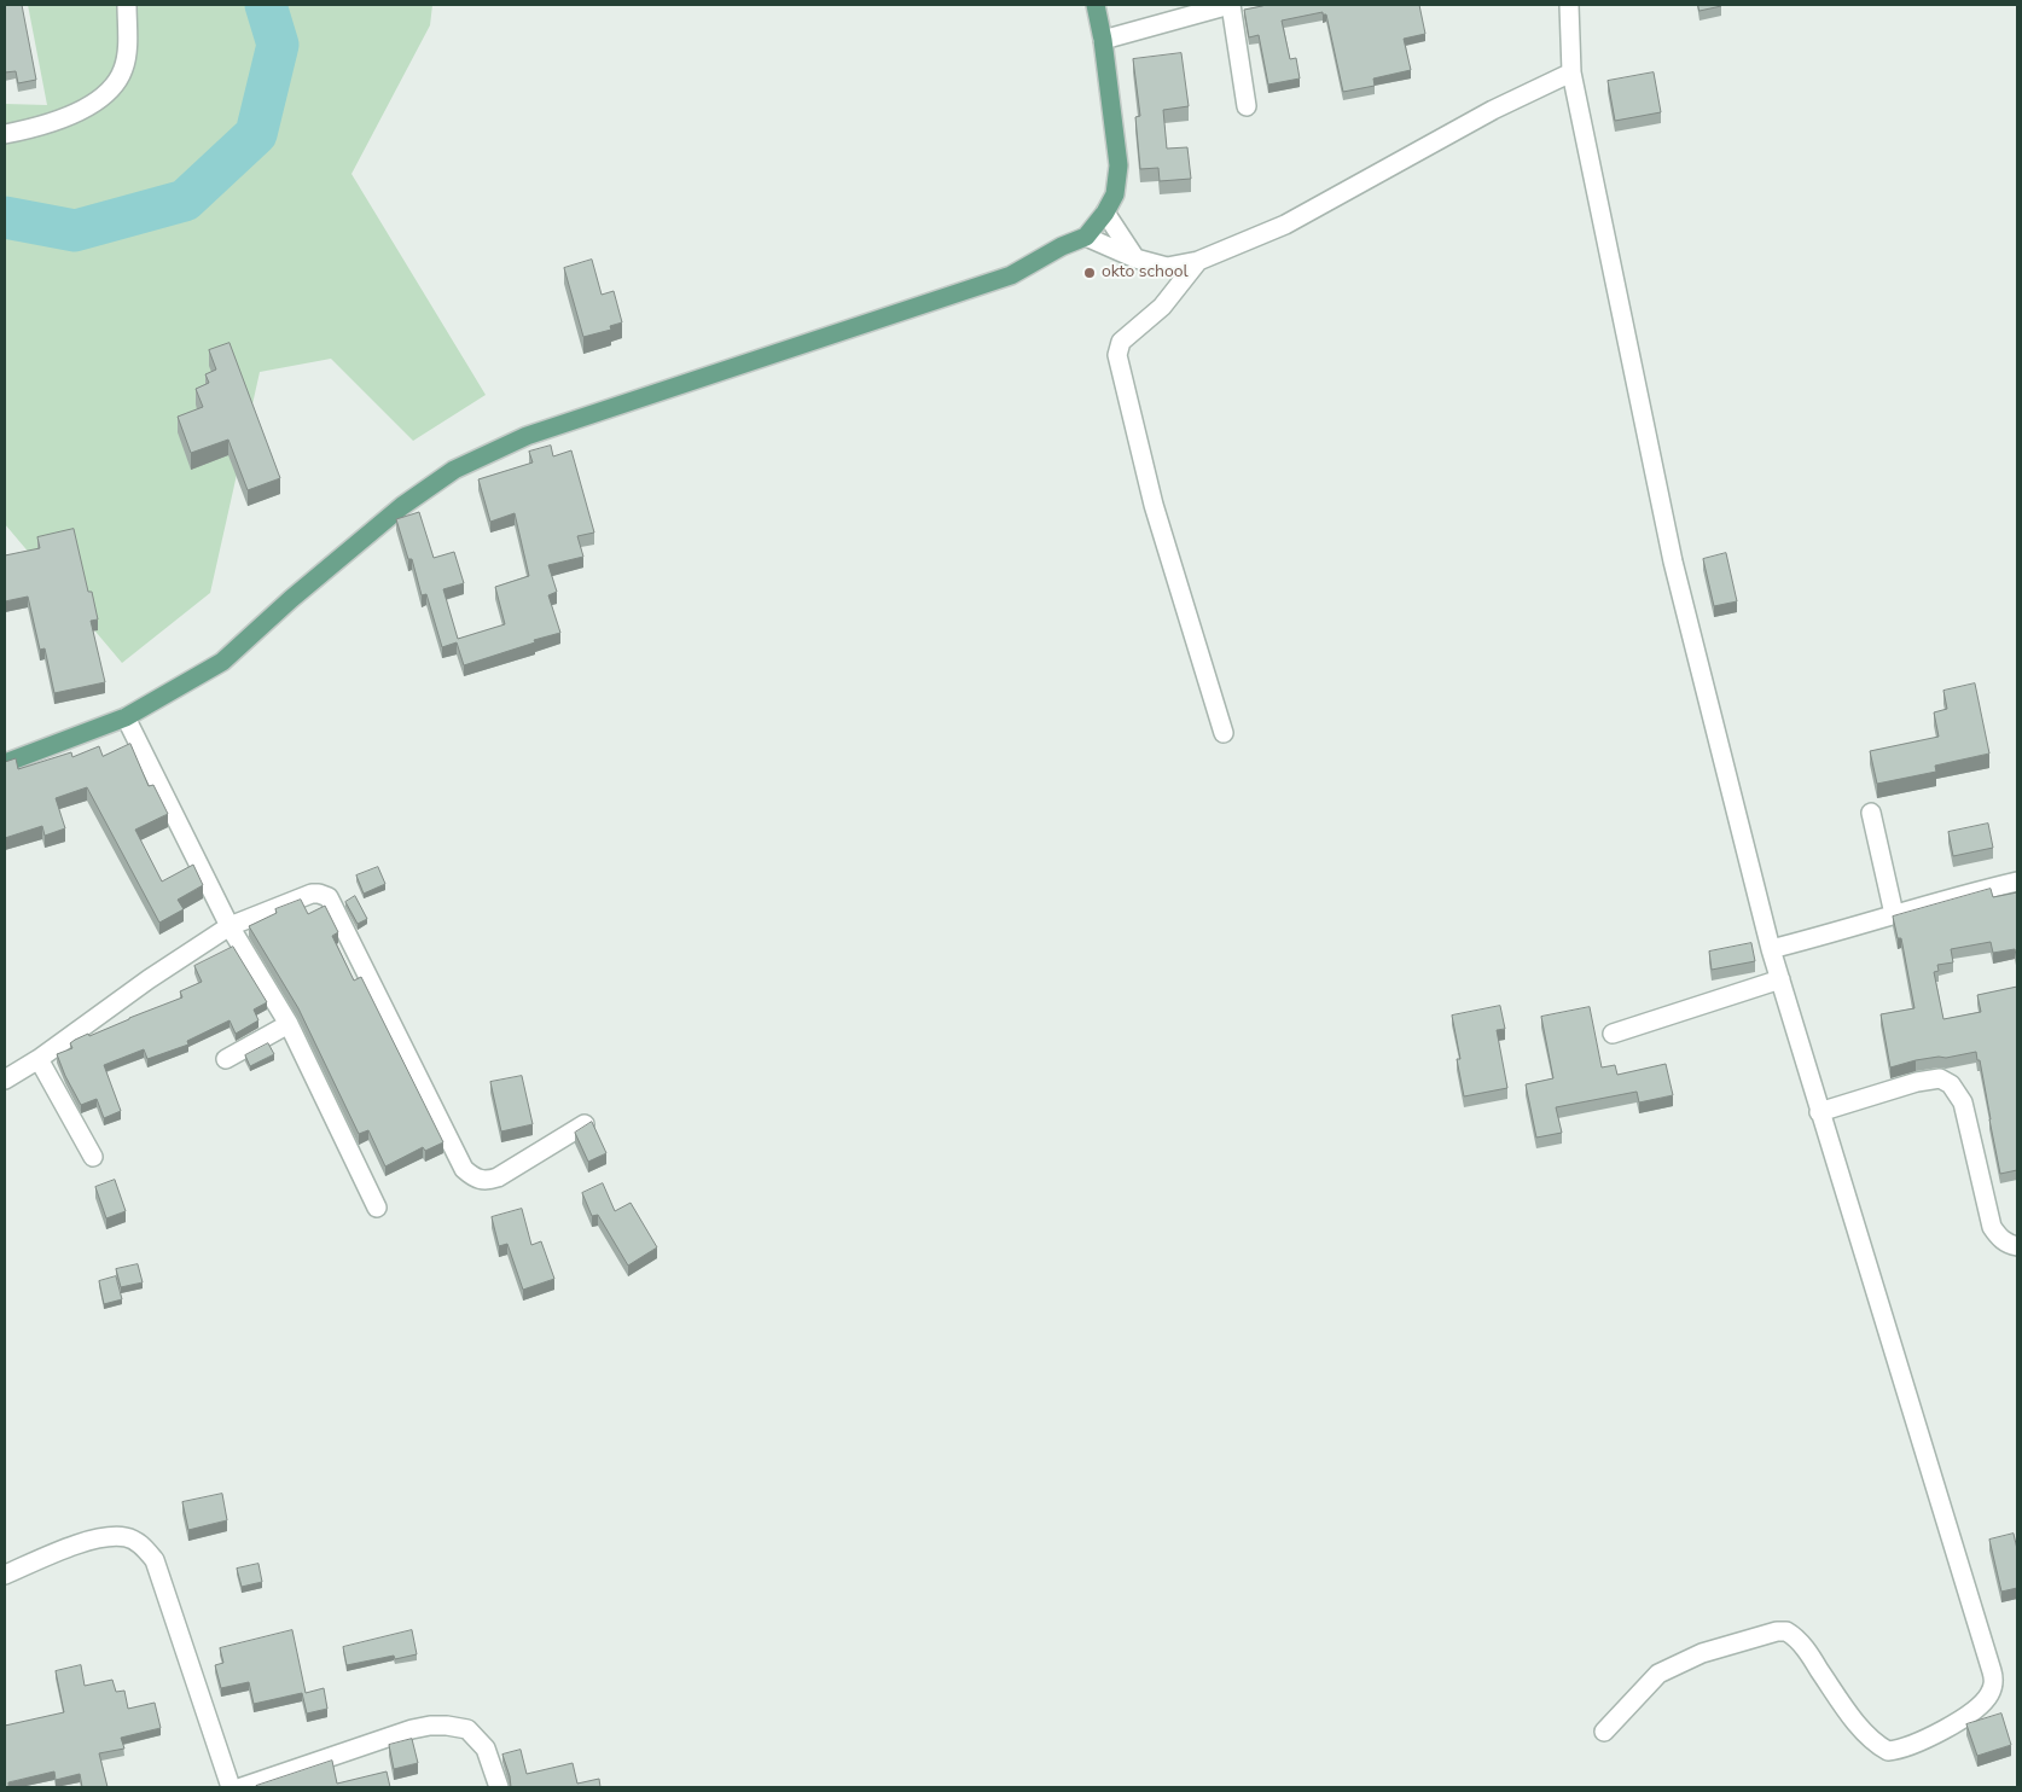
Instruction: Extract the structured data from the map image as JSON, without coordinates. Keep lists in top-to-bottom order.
{
  "places": ["okto school"]
}
